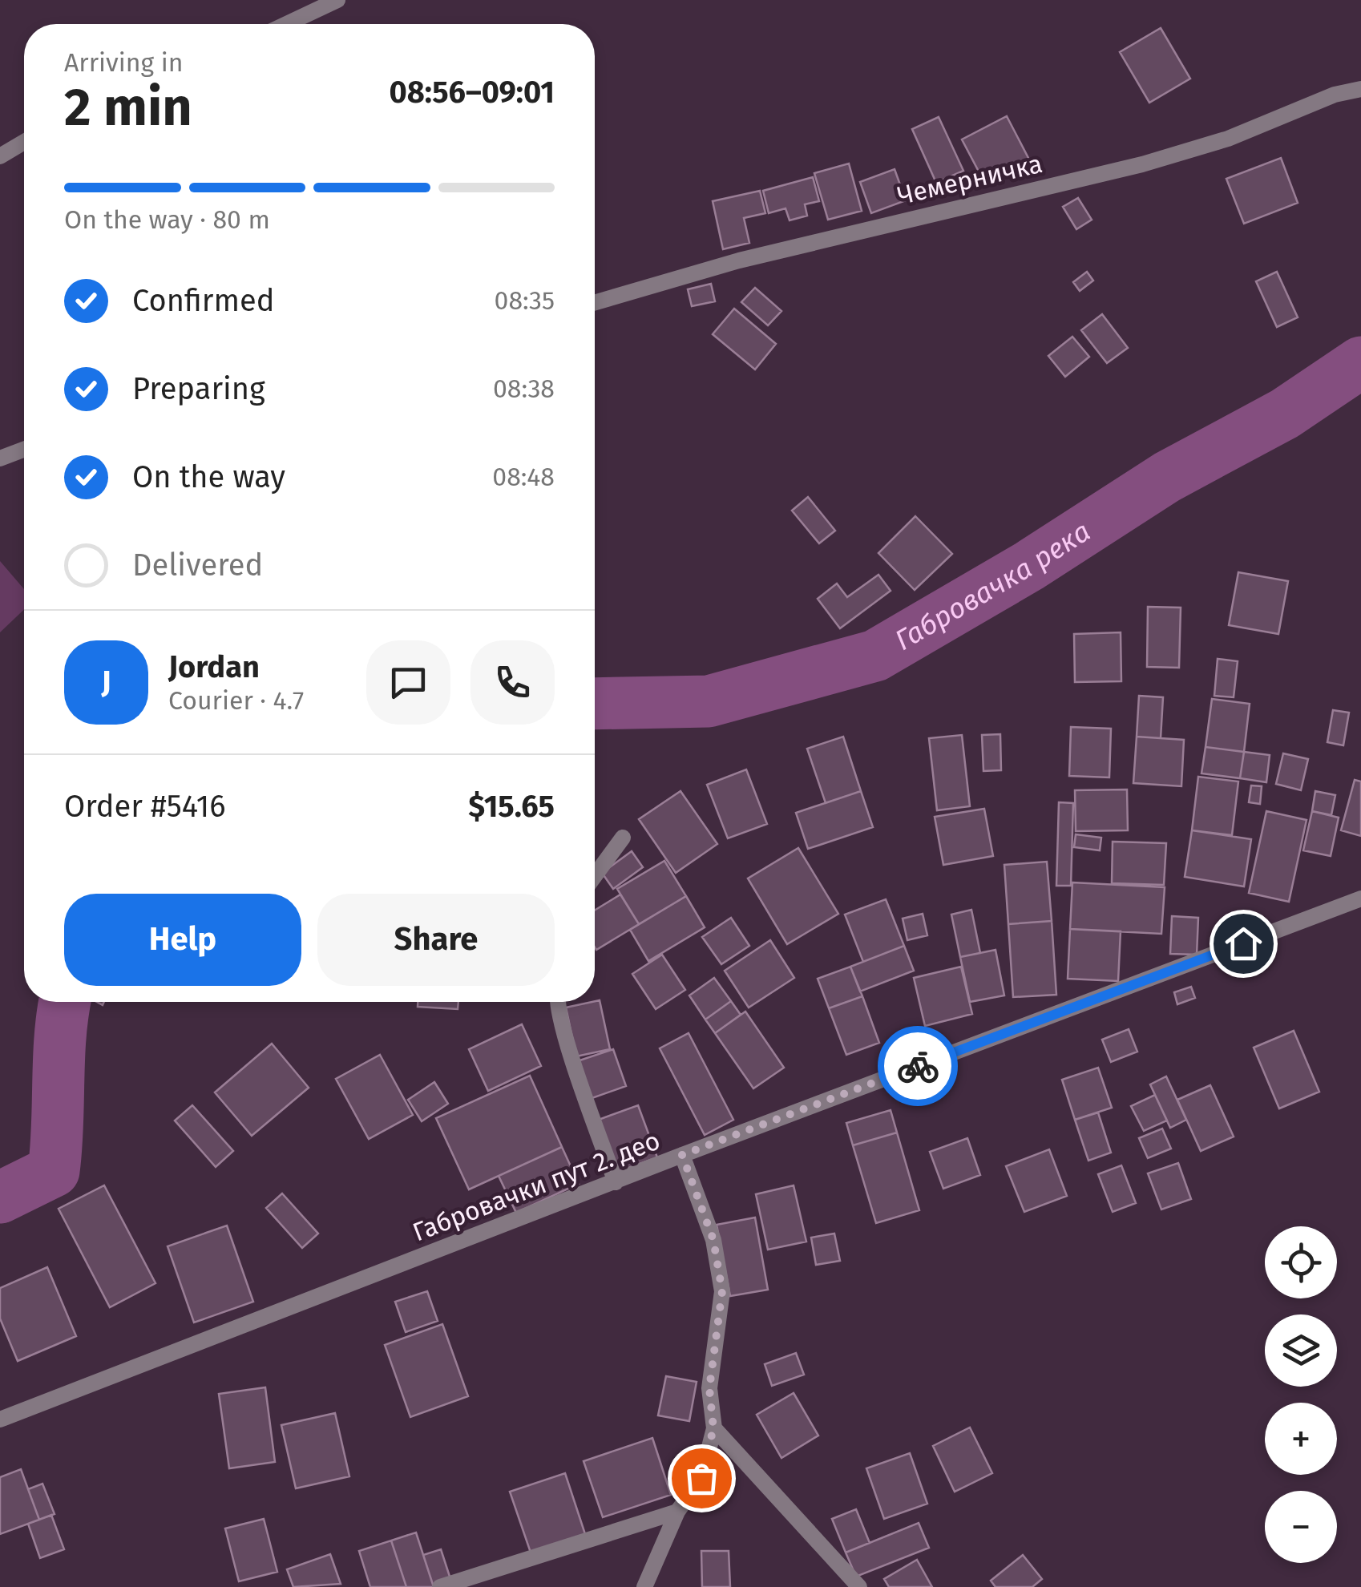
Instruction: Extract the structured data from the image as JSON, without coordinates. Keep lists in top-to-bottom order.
{
  "streets": {
    "street": ["Чемерничка", "Габровачки пут 2. део"]
  },
  "water": ["Габровачка река"],
  "page": {
    "heading": ["2 min", "Arriving in", "08:56–09:01"],
    "panel": [
      "Jordan",
      "Courier · 4.7",
      "Order #5416",
      "$15.65"
    ],
    "bar": "On the way · 80 m",
    "list": [
      ["Confirmed", "08:35"],
      ["Preparing", "08:38"],
      ["On the way", "08:48"],
      "Delivered"
    ],
    "round": "J",
    "buttons": ["Help", "Share"],
    "map_buttons": ["+", "−"]
  }
}
